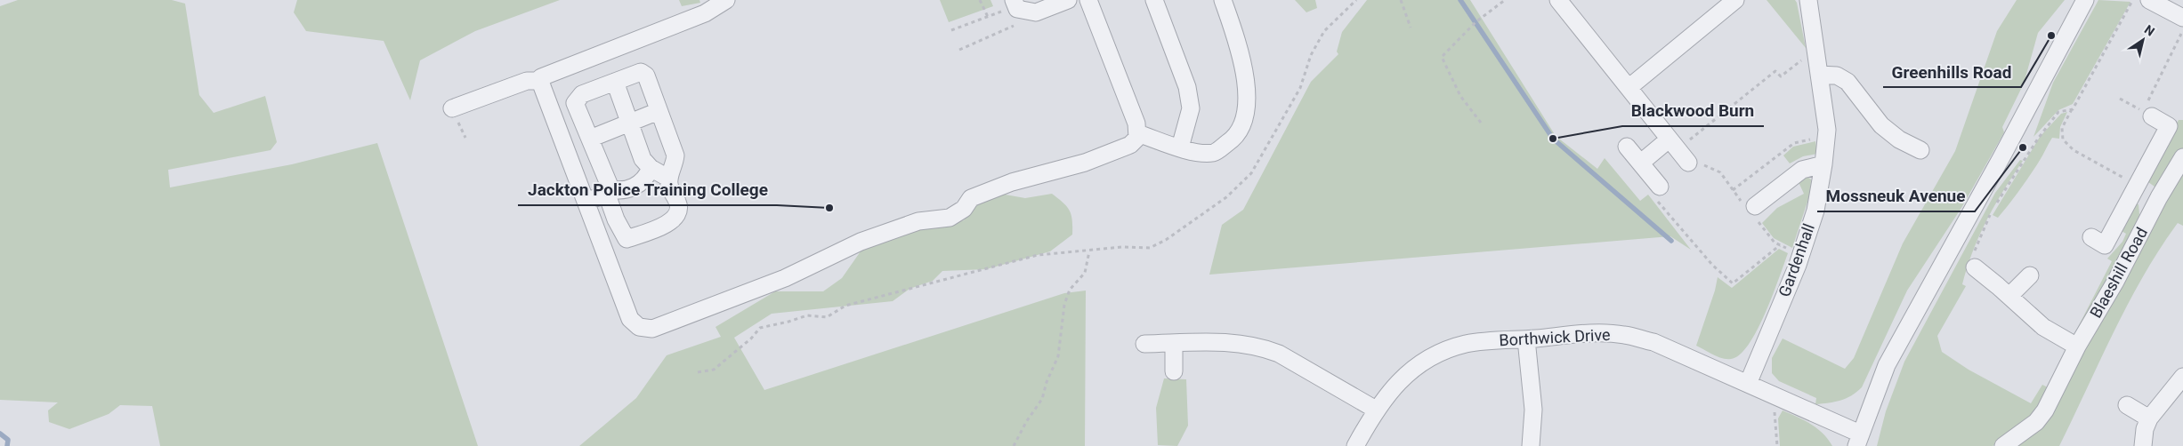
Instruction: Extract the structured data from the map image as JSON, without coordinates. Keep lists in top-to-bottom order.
{
  "streets": {
    "street": ["Gardenhall", "Blaeshill Road", "Borthwick Drive"]
  },
  "crossings": [
    ["Gardenhall", "Borthwick Drive"]
  ],
  "places": [
    "Greenhills Road",
    "Blackwood Burn",
    "Mossneuk Avenue",
    "Jackton Police Training College"
  ],
  "north": "top right"
}
